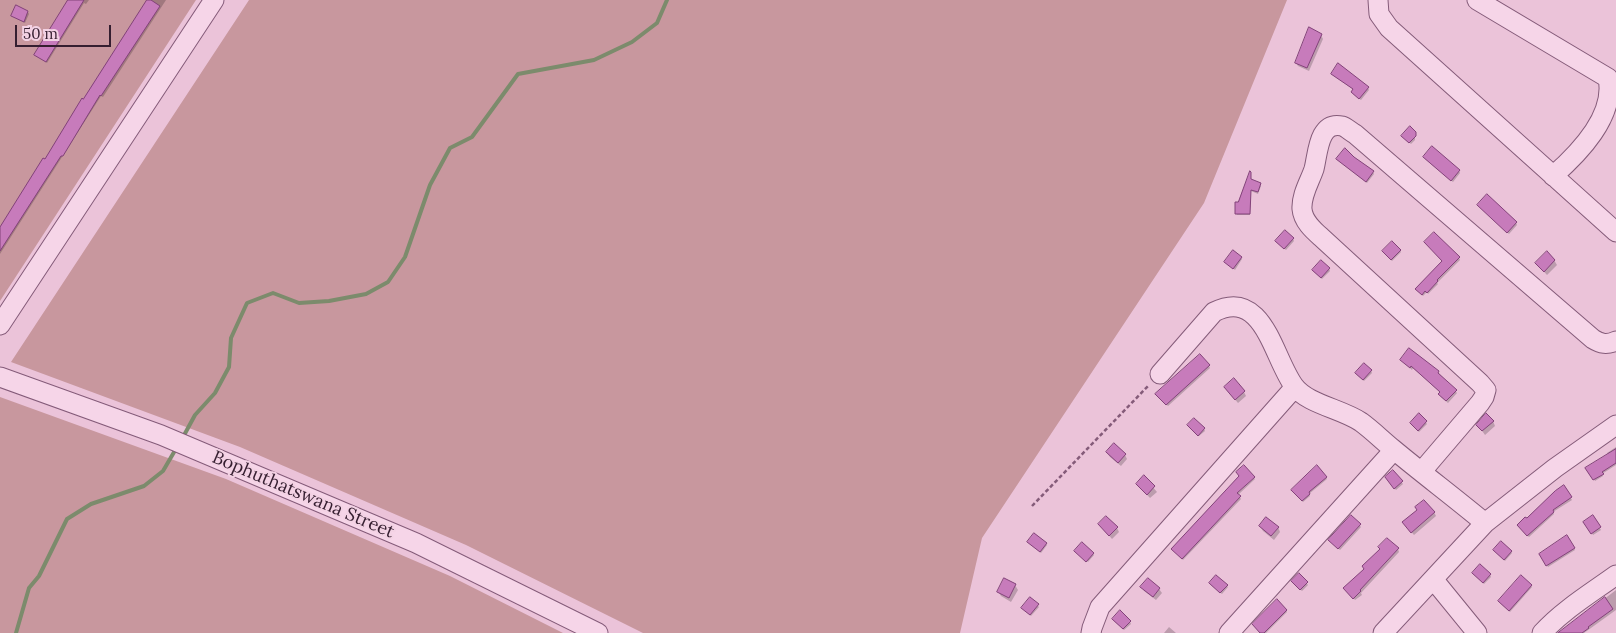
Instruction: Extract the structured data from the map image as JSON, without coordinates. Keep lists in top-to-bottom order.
{
  "streets": {
    "street": ["Bophuthatswana Street"]
  },
  "scale_bar": "50 m"
}
